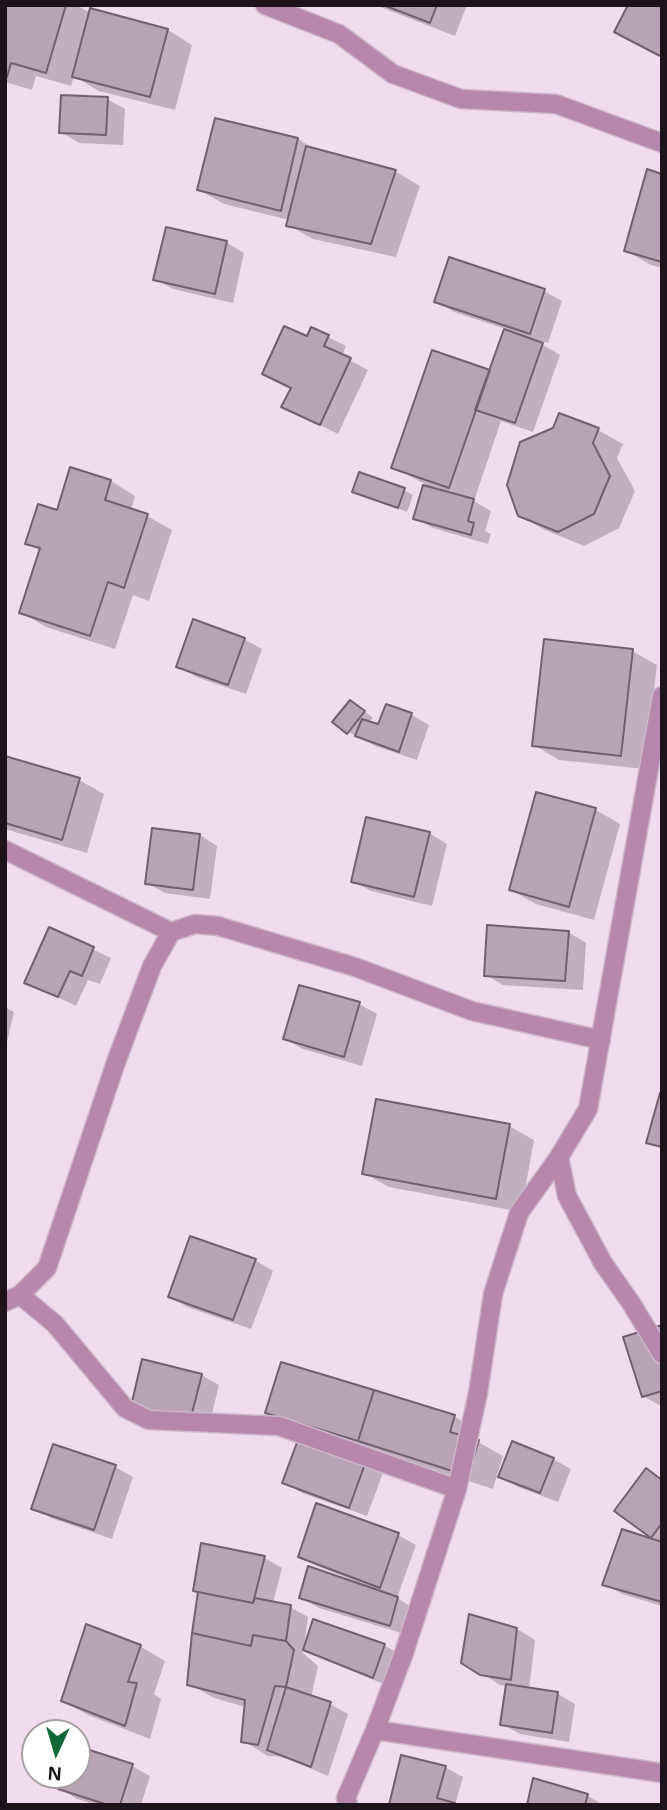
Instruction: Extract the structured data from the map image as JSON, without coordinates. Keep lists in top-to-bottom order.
{
  "north": "bottom"
}
